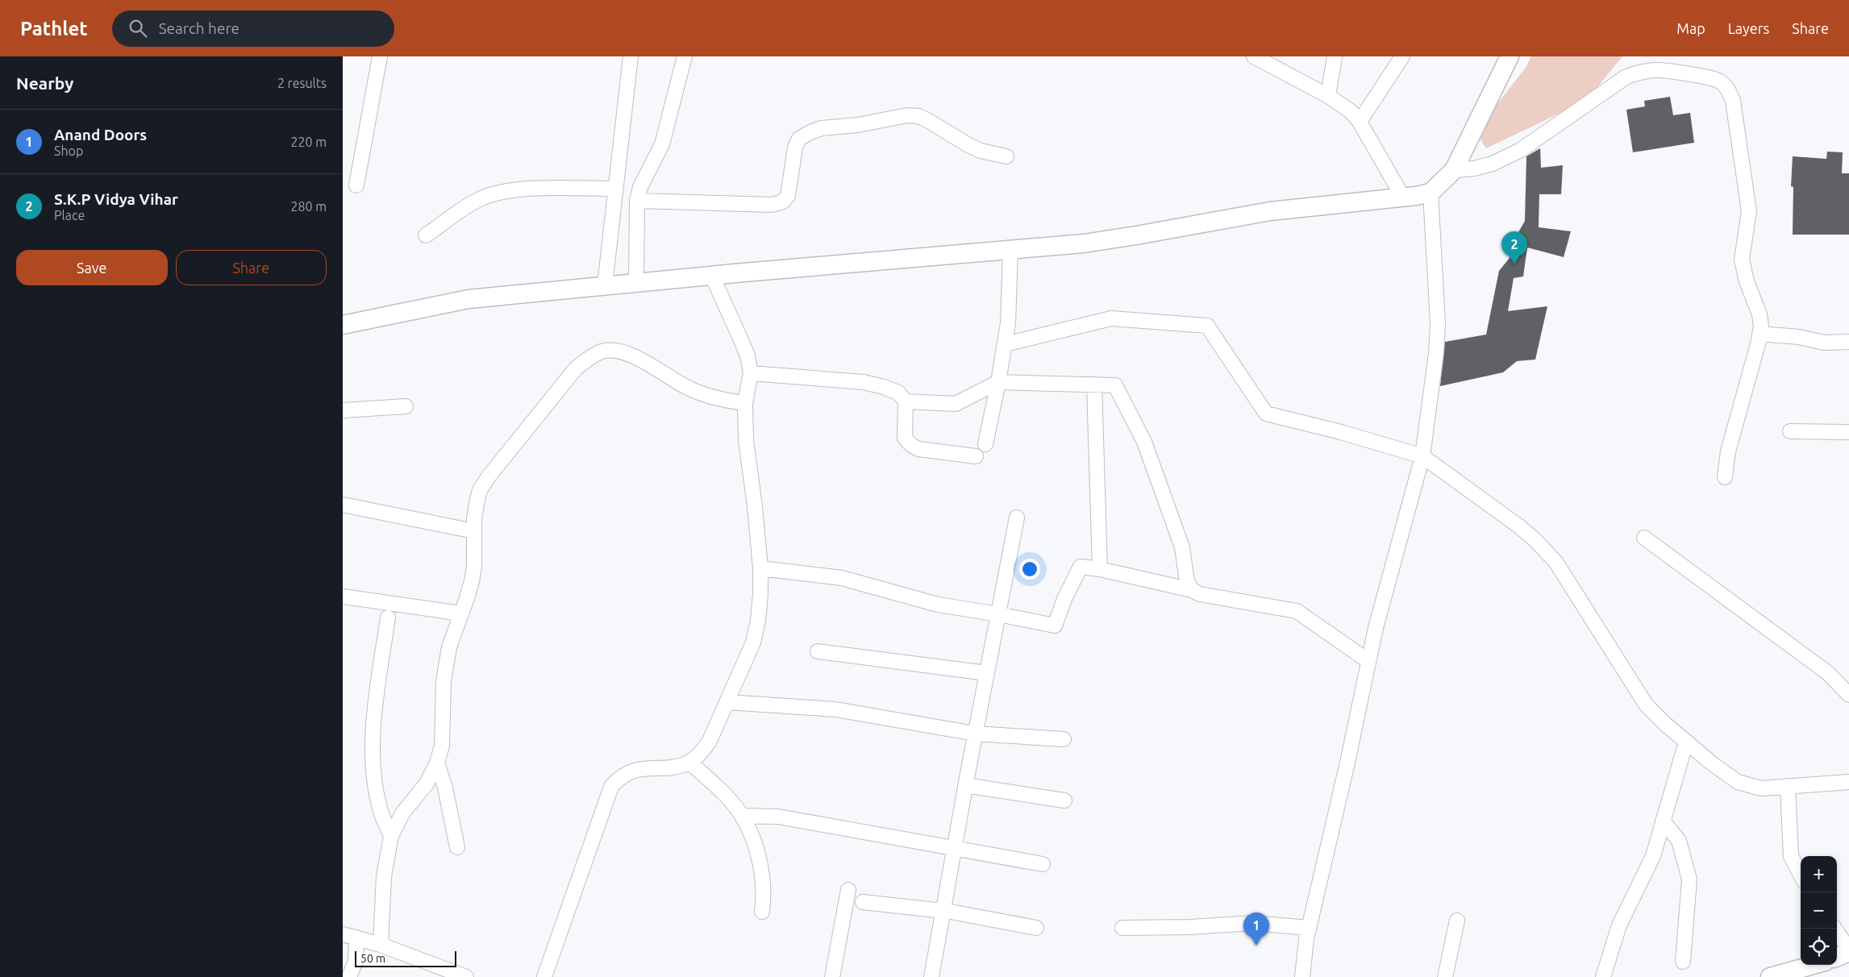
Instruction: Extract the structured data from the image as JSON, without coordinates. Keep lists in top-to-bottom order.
{
  "scale_bar": "50 m",
  "page": {
    "header": "Pathlet",
    "search": "Search here",
    "nav": ["Map", "Layers", "Share"],
    "heading": ["Nearby", "2 results"],
    "list": [
      {
        "mark": "1",
        "name": "Anand Doors",
        "note": "Shop",
        "value": "220 m"
      },
      {
        "mark": "2",
        "name": "S.K.P Vidya Vihar",
        "note": "Place",
        "value": "280 m"
      }
    ],
    "pins": ["2", "1"],
    "buttons": ["Save", "Share"],
    "map_buttons": ["+", "−"],
    "scale": "50 m"
  }
}
